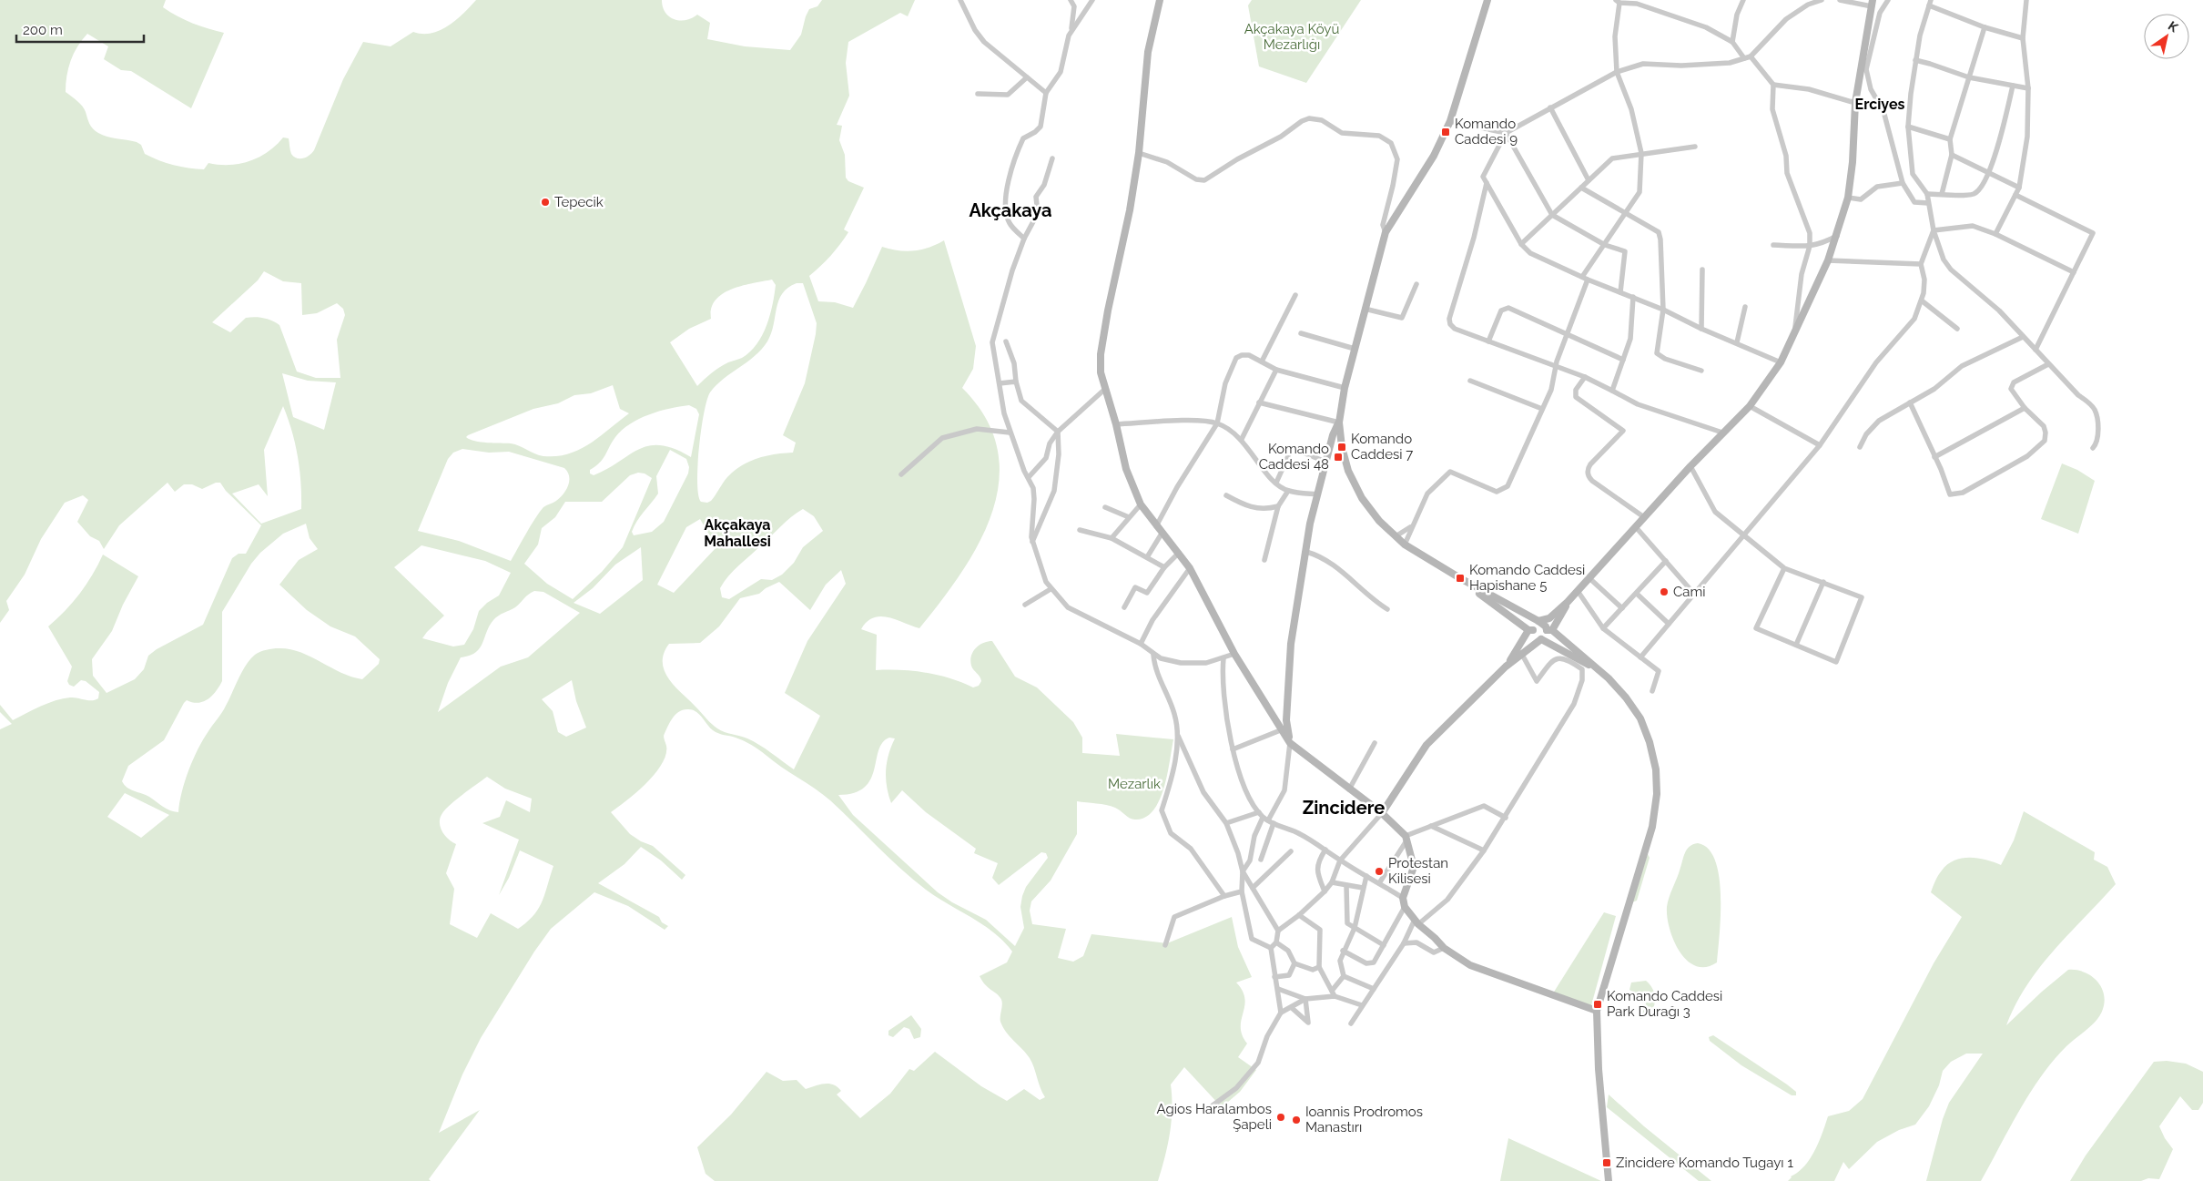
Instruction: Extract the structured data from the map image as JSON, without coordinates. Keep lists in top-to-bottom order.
{
  "districts": [
    "Erciyes",
    "Akçakaya",
    "Akçakaya Mahallesi",
    "Zincidere"
  ],
  "parks": ["Akçakaya Köyü Mezarlığı", "Mezarlık"],
  "places": {
    "transit": [
      "Komando Caddesi 9",
      "Komando Caddesi 7",
      "Komando Caddesi 48",
      "Komando Caddesi Hapishane 5",
      "Komando Caddesi Park Durağı 3",
      "Zincidere Komando Tugayı 1"
    ],
    "other": [
      "Tepecik",
      "Cami",
      "Protestan Kilisesi",
      "Agios Haralambos Şapeli",
      "Ioannis Prodromos Manastırı"
    ]
  },
  "scale_bar": "200 m",
  "north": "top right"
}
